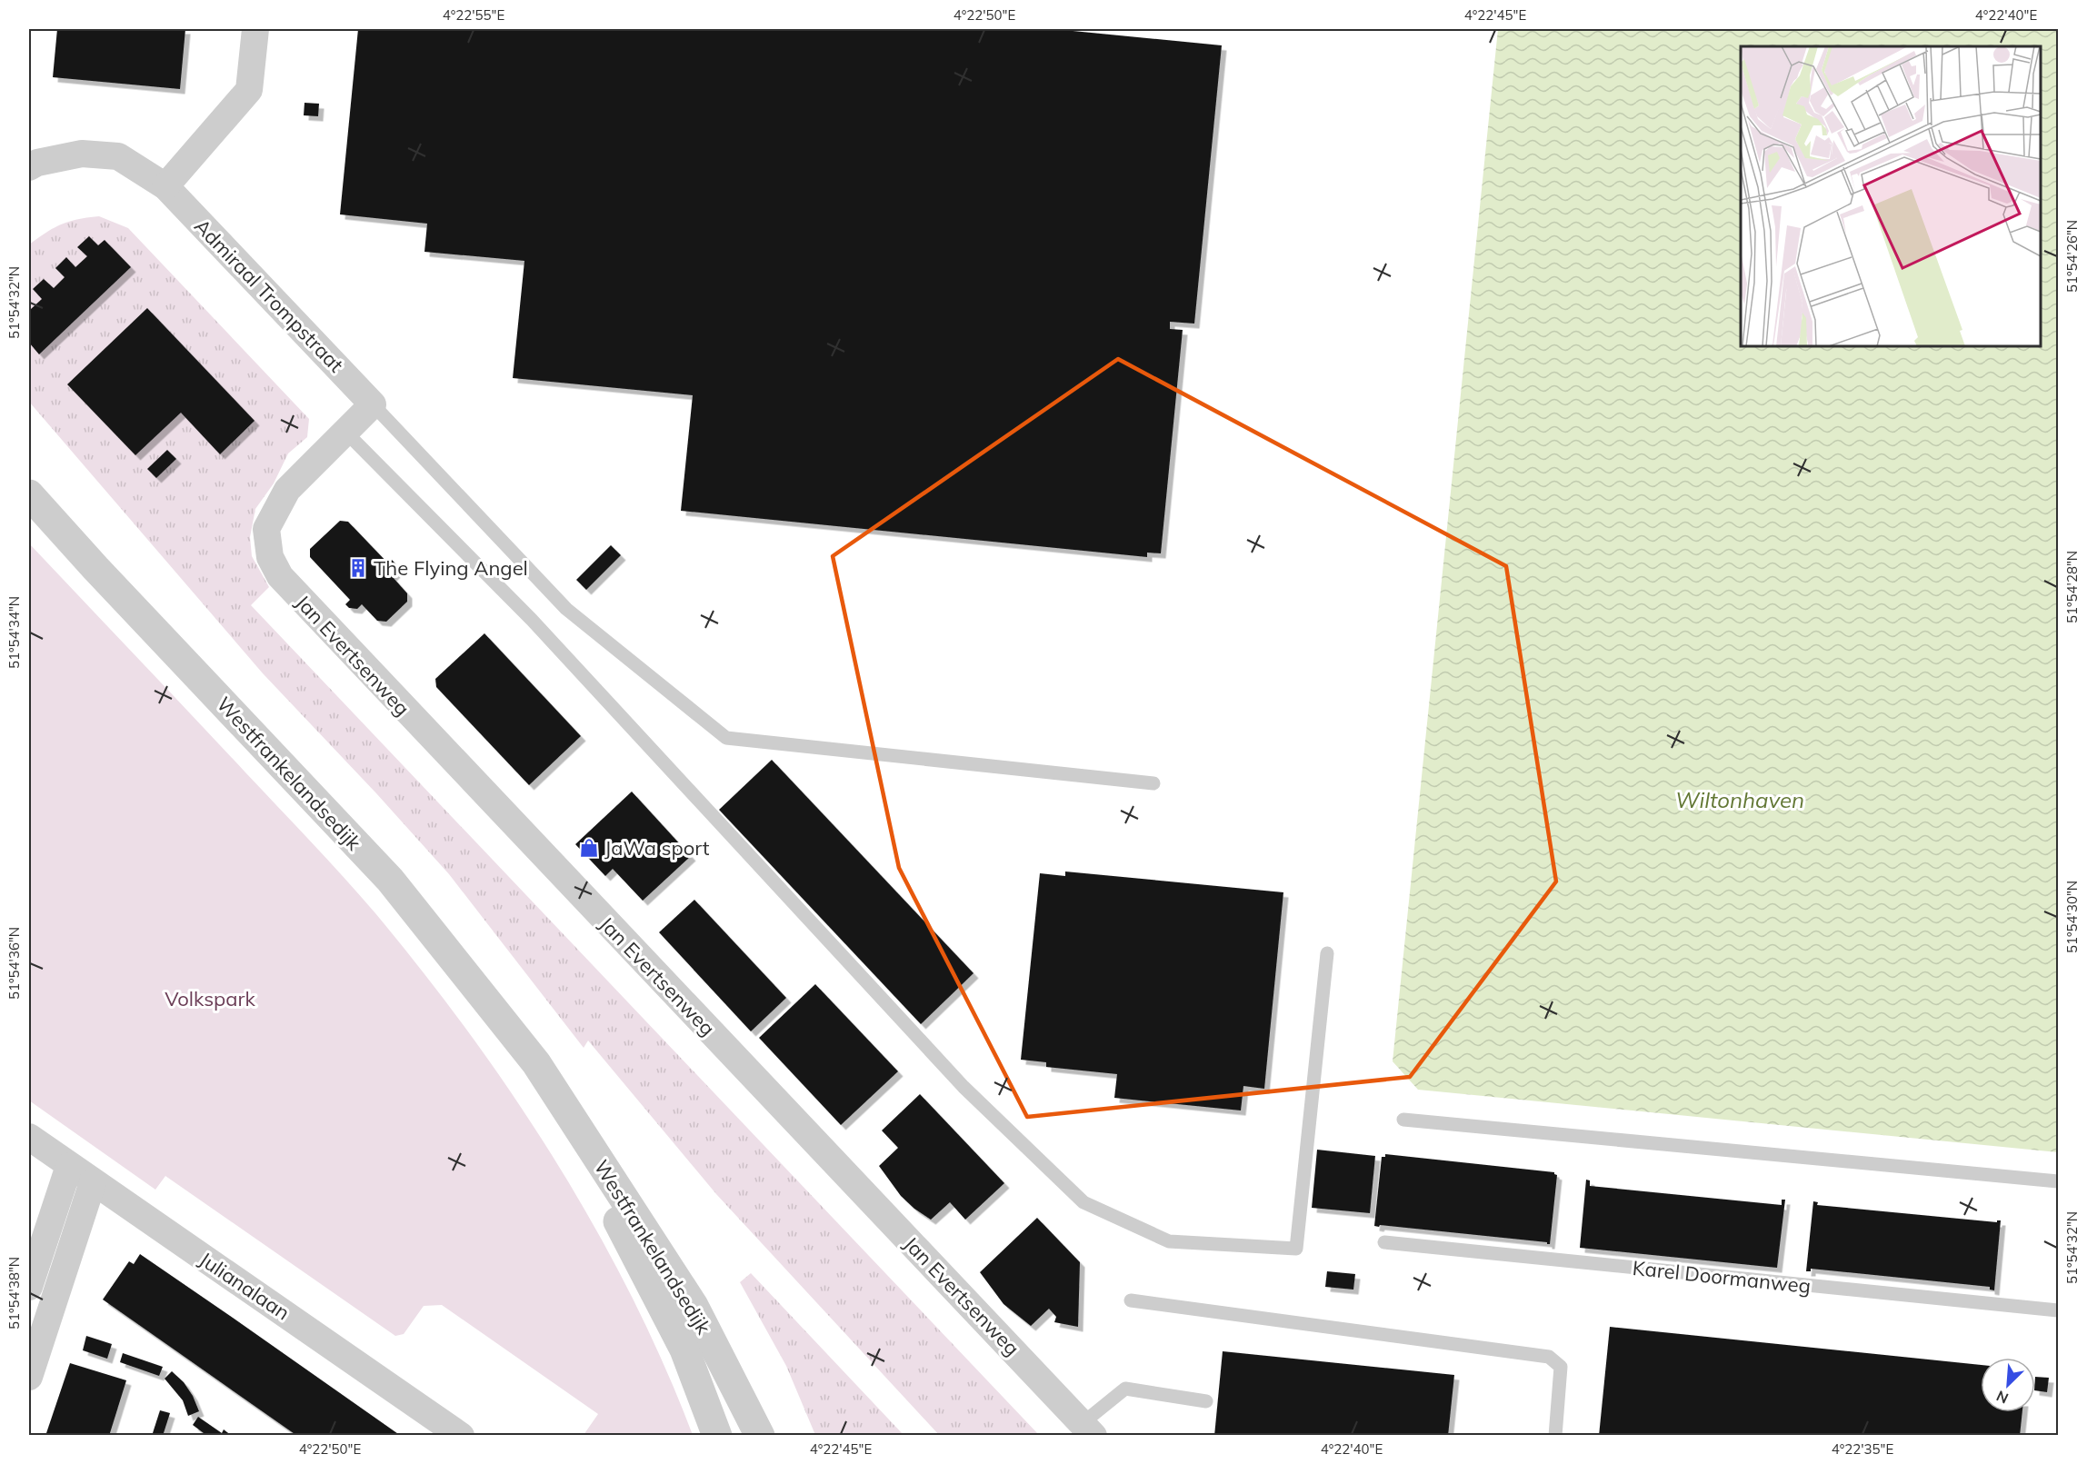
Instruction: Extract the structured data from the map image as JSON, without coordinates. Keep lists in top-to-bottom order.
{
  "streets": {
    "street": [
      "Admiraal Trompstraat",
      "Jan Evertsenweg",
      "Westfrankelandsedijk",
      "Julianalaan"
    ],
    "lane": ["Karel Doormanweg"]
  },
  "crossings": [
    ["Admiraal Trompstraat", "Jan Evertsenweg"]
  ],
  "water": ["Wiltonhaven"],
  "parks": ["Volkspark"],
  "places": {
    "building": ["The Flying Angel"],
    "shop": ["JaWa sport"]
  },
  "north": "bottom left",
  "coordinates": [
    "4°22'55\"E",
    "4°22'50\"E",
    "4°22'45\"E",
    "4°22'40\"E",
    "51°54'26\"N",
    "51°54'32\"N",
    "51°54'28\"N",
    "51°54'34\"N",
    "51°54'30\"N",
    "51°54'36\"N",
    "51°54'38\"N",
    "4°22'35\"E"
  ]
}
